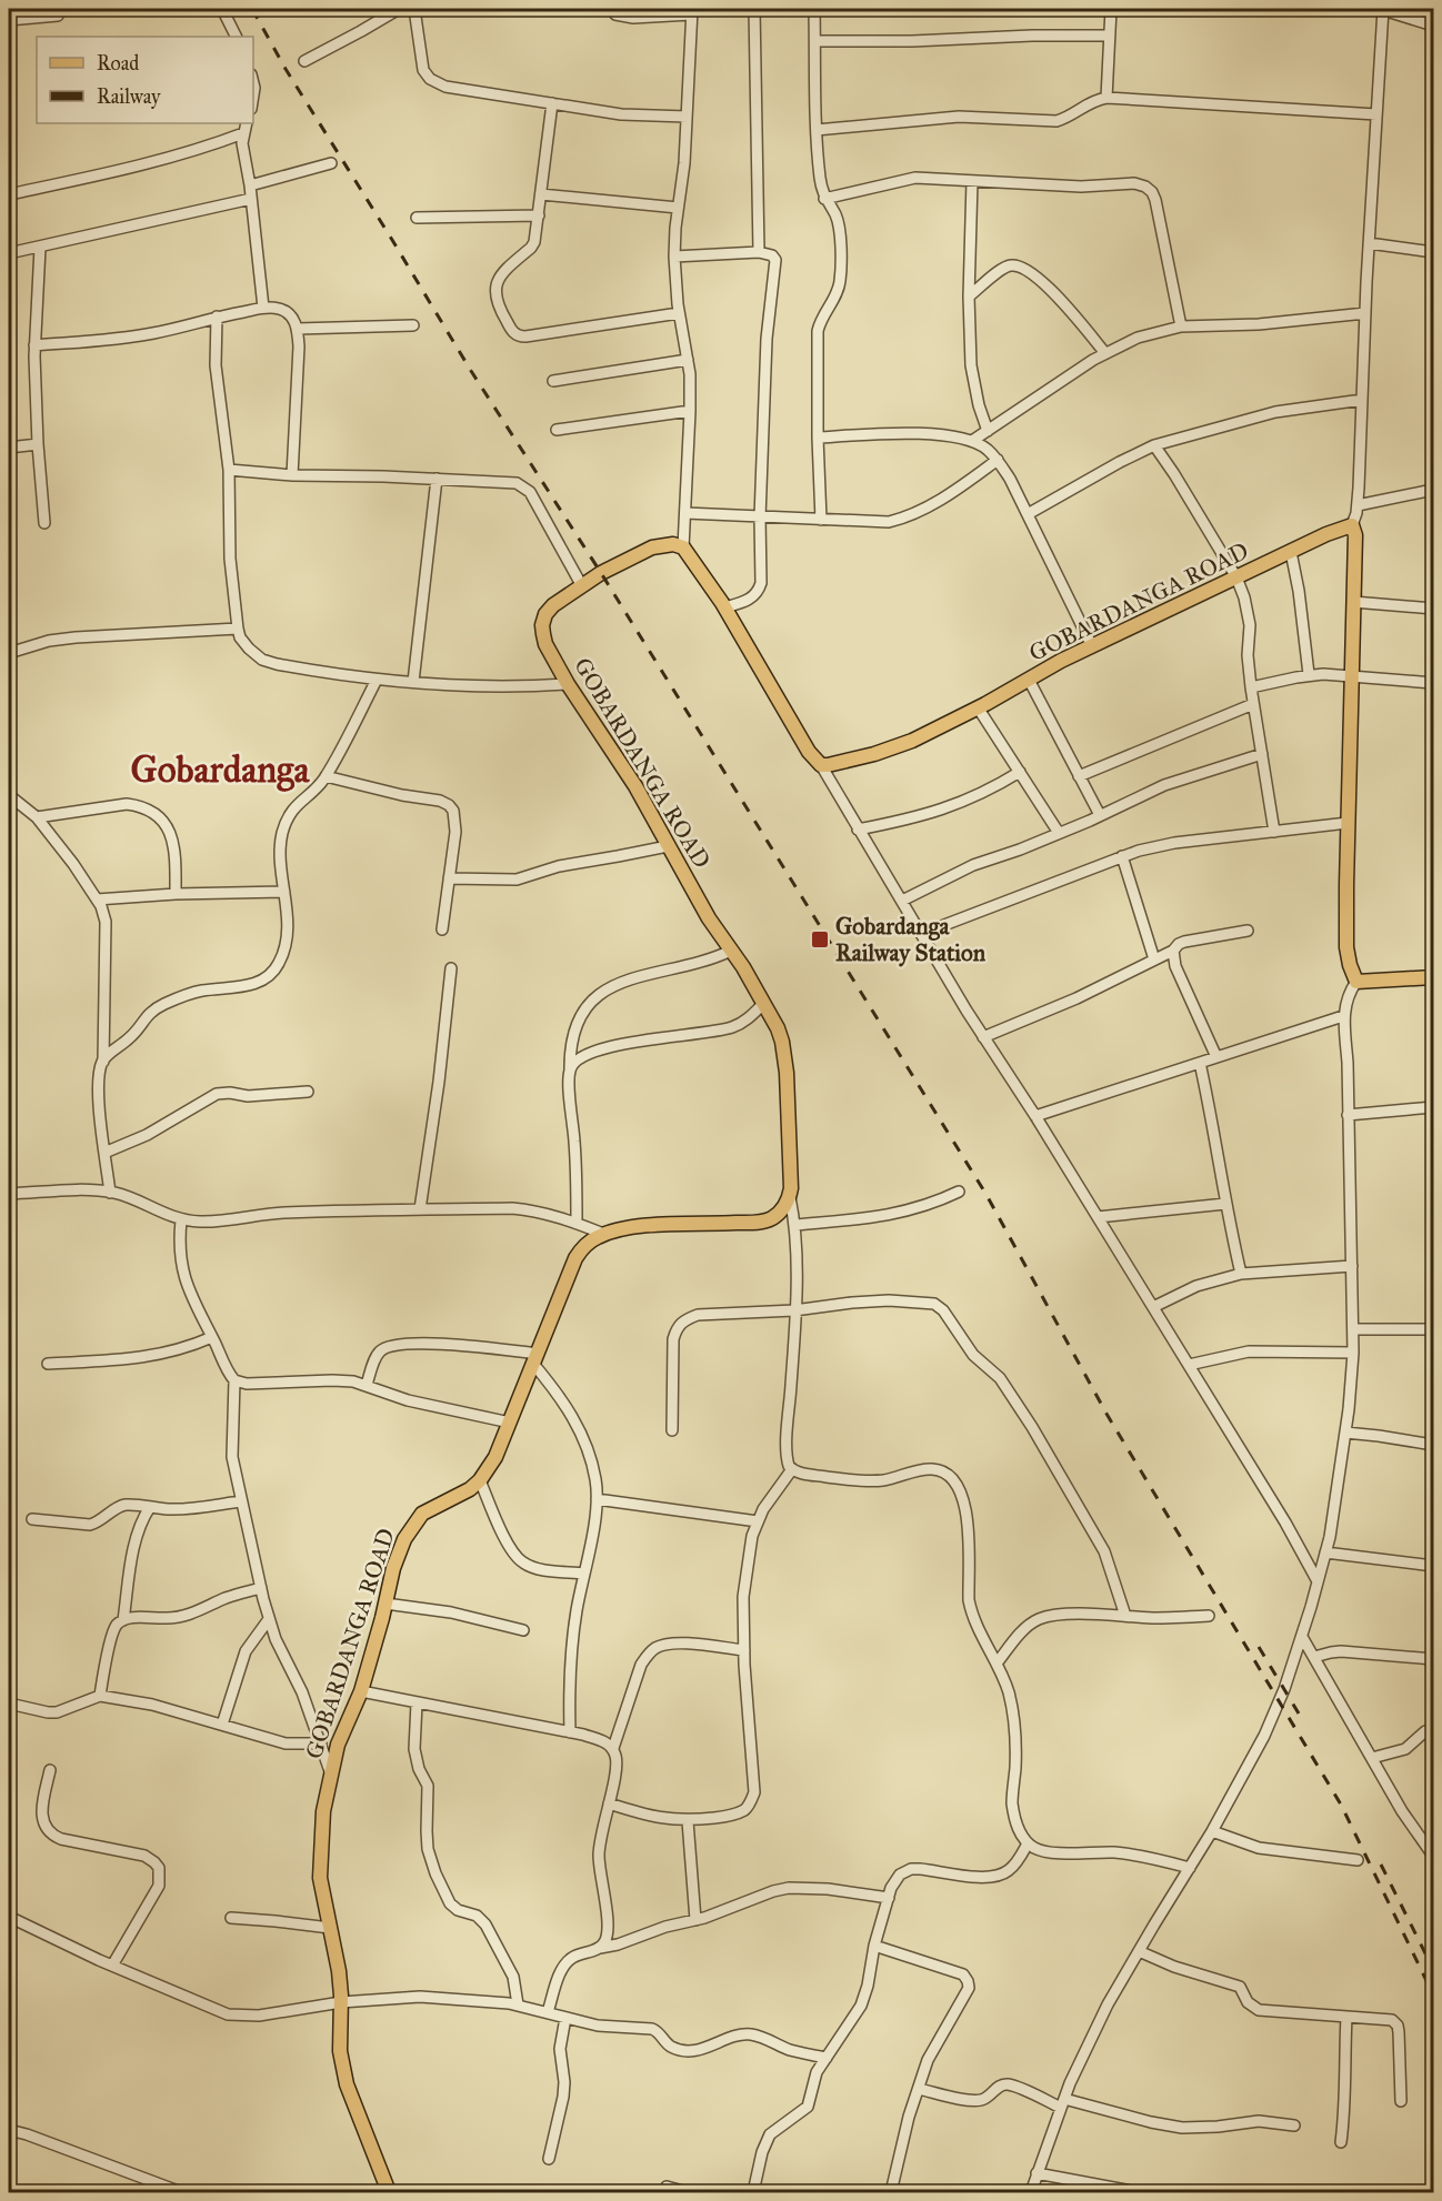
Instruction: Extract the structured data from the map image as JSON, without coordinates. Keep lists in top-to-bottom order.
{
  "streets": {
    "main road": ["GOBARDANGA ROAD"]
  },
  "districts": ["Gobardanga"],
  "places": {
    "transit": ["Gobardanga Railway Station"]
  },
  "legend": ["Road", "Railway"]
}
